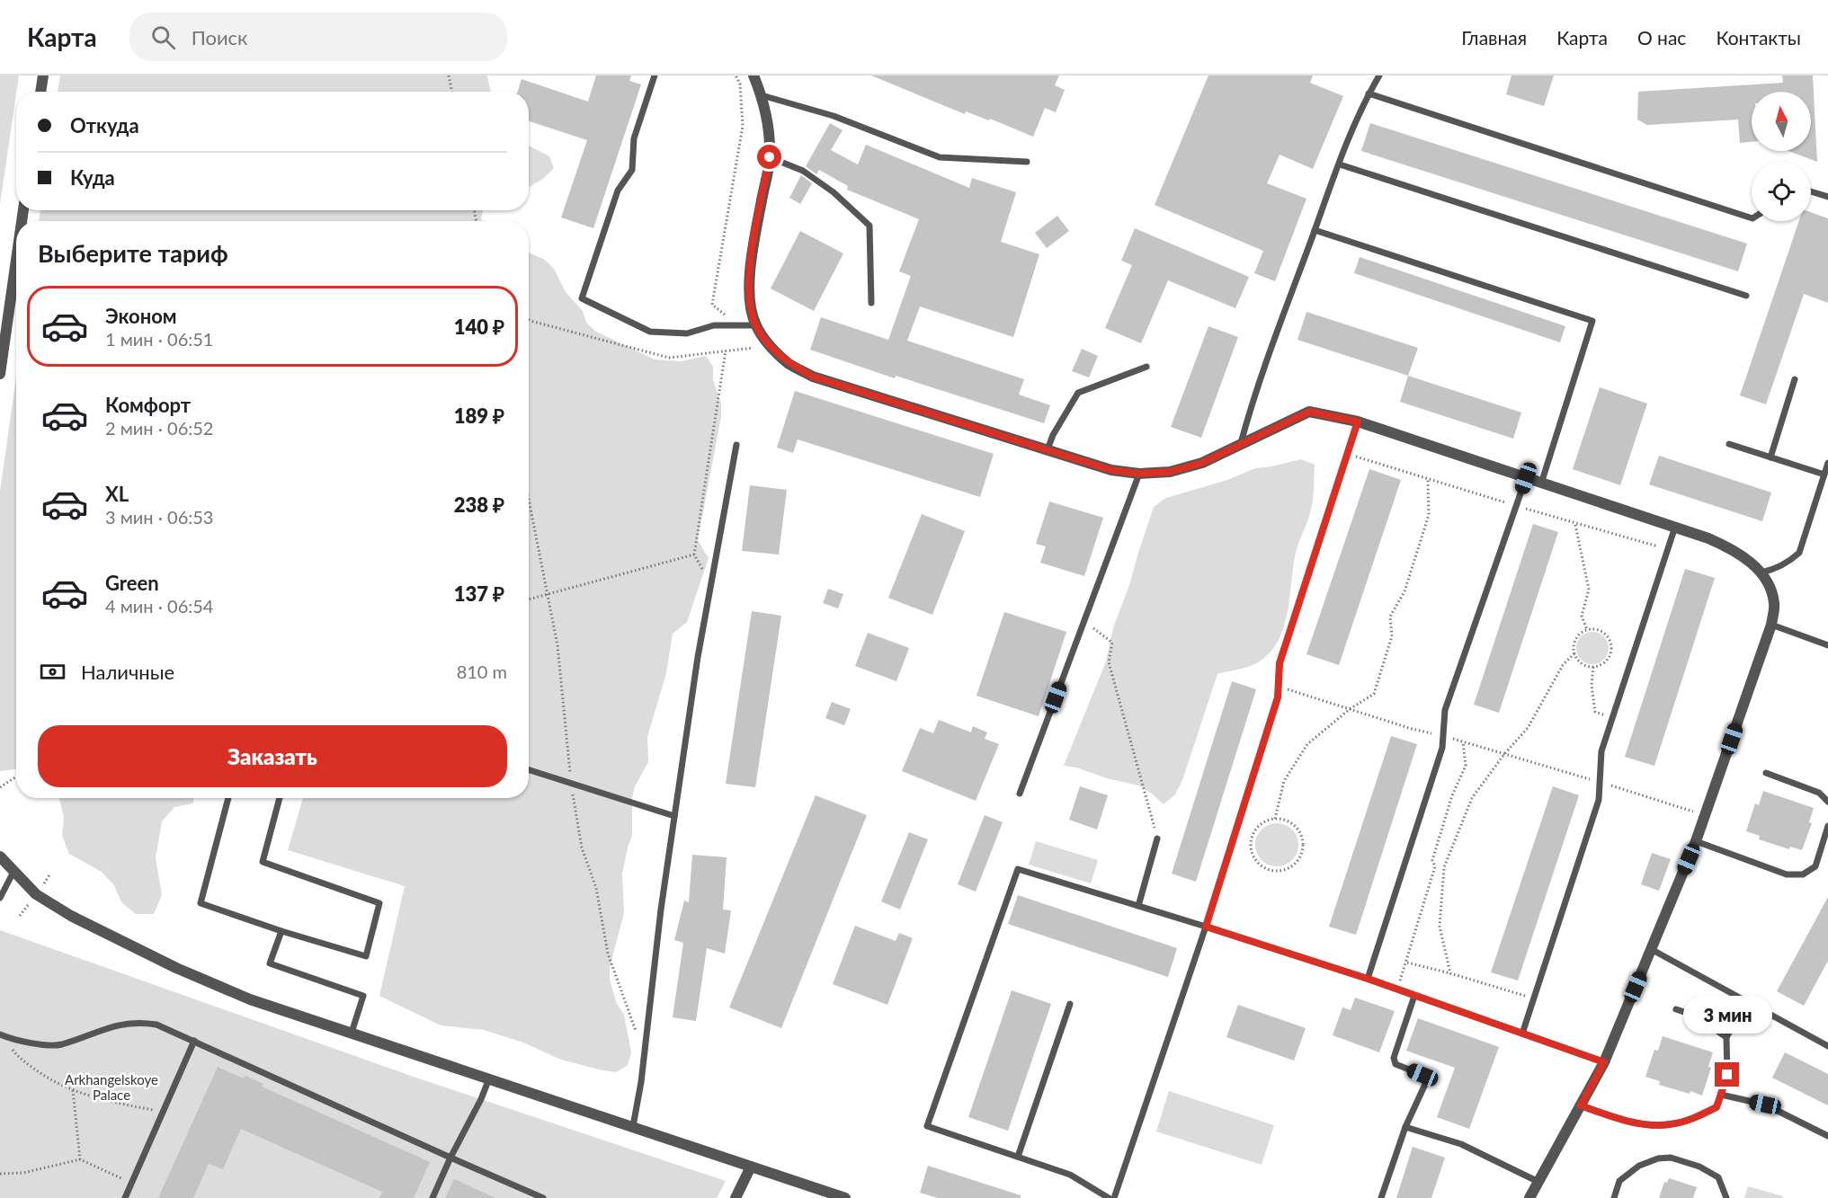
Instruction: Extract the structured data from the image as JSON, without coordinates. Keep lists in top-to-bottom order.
{
  "parks": ["Arkhangelskoye Palace"],
  "north": "top",
  "page": {
    "header": "Карта",
    "search": "Поиск",
    "nav": [
      "Главная",
      "Карта",
      "О нас",
      "Контакты"
    ],
    "banner": ["Откуда", "Куда"],
    "heading": "Выберите тариф",
    "list": [
      {
        "name": "Эконом",
        "note": "1 мин · 06:51",
        "value": "140 ₽"
      },
      {
        "name": "Комфорт",
        "note": "2 мин · 06:52",
        "value": "189 ₽"
      },
      {
        "name": "XL",
        "note": "3 мин · 06:53",
        "value": "238 ₽"
      },
      {
        "name": "Green",
        "note": "4 мин · 06:54",
        "value": "137 ₽"
      }
    ],
    "pay": ["Наличные", "810 m"],
    "buttons": "Заказать",
    "bubble": "3 мин"
  }
}
